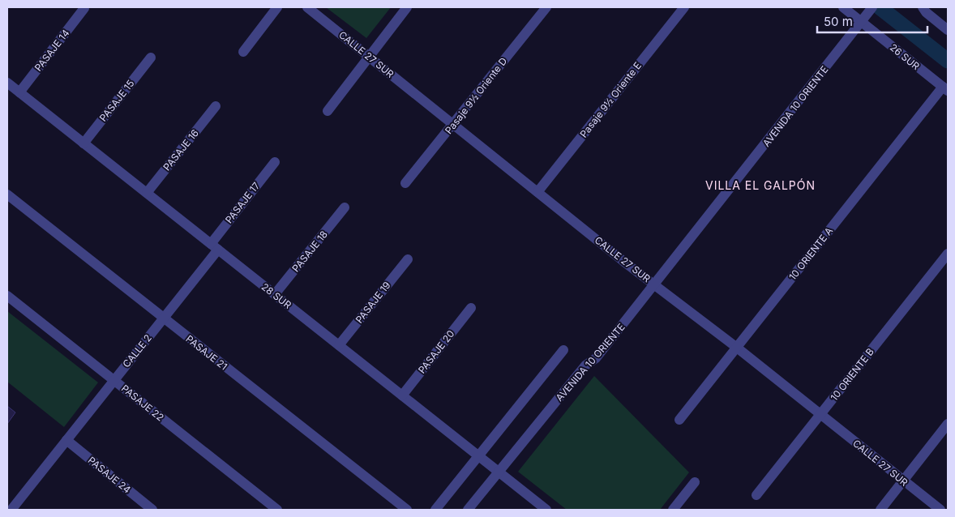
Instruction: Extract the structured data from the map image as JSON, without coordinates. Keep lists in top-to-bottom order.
{
  "streets": {
    "street": [
      "PASAJE 14",
      "CALLE 27 SUR",
      "26 SUR",
      "Pasaje 9½ Oriente D",
      "Pasaje 9½ Oriente E",
      "PASAJE 15",
      "AVENIDA 10 ORIENTE",
      "PASAJE 16",
      "PASAJE 17",
      "PASAJE 18",
      "10 ORIENTE A",
      "28 SUR",
      "PASAJE 19",
      "CALLE 2",
      "PASAJE 20",
      "PASAJE 21",
      "10 ORIENTE B",
      "PASAJE 22",
      "PASAJE 24"
    ]
  },
  "crossings": [
    ["PASAJE 14", "28 SUR"],
    ["CALLE 27 SUR", "Pasaje 9½ Oriente D"],
    ["CALLE 27 SUR", "Pasaje 9½ Oriente E"],
    ["CALLE 27 SUR", "AVENIDA 10 ORIENTE"],
    ["CALLE 27 SUR", "10 ORIENTE A"],
    ["CALLE 27 SUR", "10 ORIENTE B"],
    ["26 SUR", "AVENIDA 10 ORIENTE"],
    ["26 SUR", "10 ORIENTE A"],
    ["PASAJE 15", "28 SUR"],
    ["AVENIDA 10 ORIENTE", "28 SUR"],
    ["PASAJE 16", "28 SUR"],
    ["PASAJE 17", "28 SUR"],
    ["PASAJE 17", "CALLE 2"],
    ["PASAJE 18", "28 SUR"],
    ["28 SUR", "PASAJE 19"],
    ["28 SUR", "CALLE 2"],
    ["28 SUR", "PASAJE 20"],
    ["CALLE 2", "PASAJE 21"],
    ["CALLE 2", "PASAJE 22"],
    ["CALLE 2", "PASAJE 24"]
  ],
  "districts": ["VILLA EL GALPÓN"],
  "scale_bar": "50 m"
}
